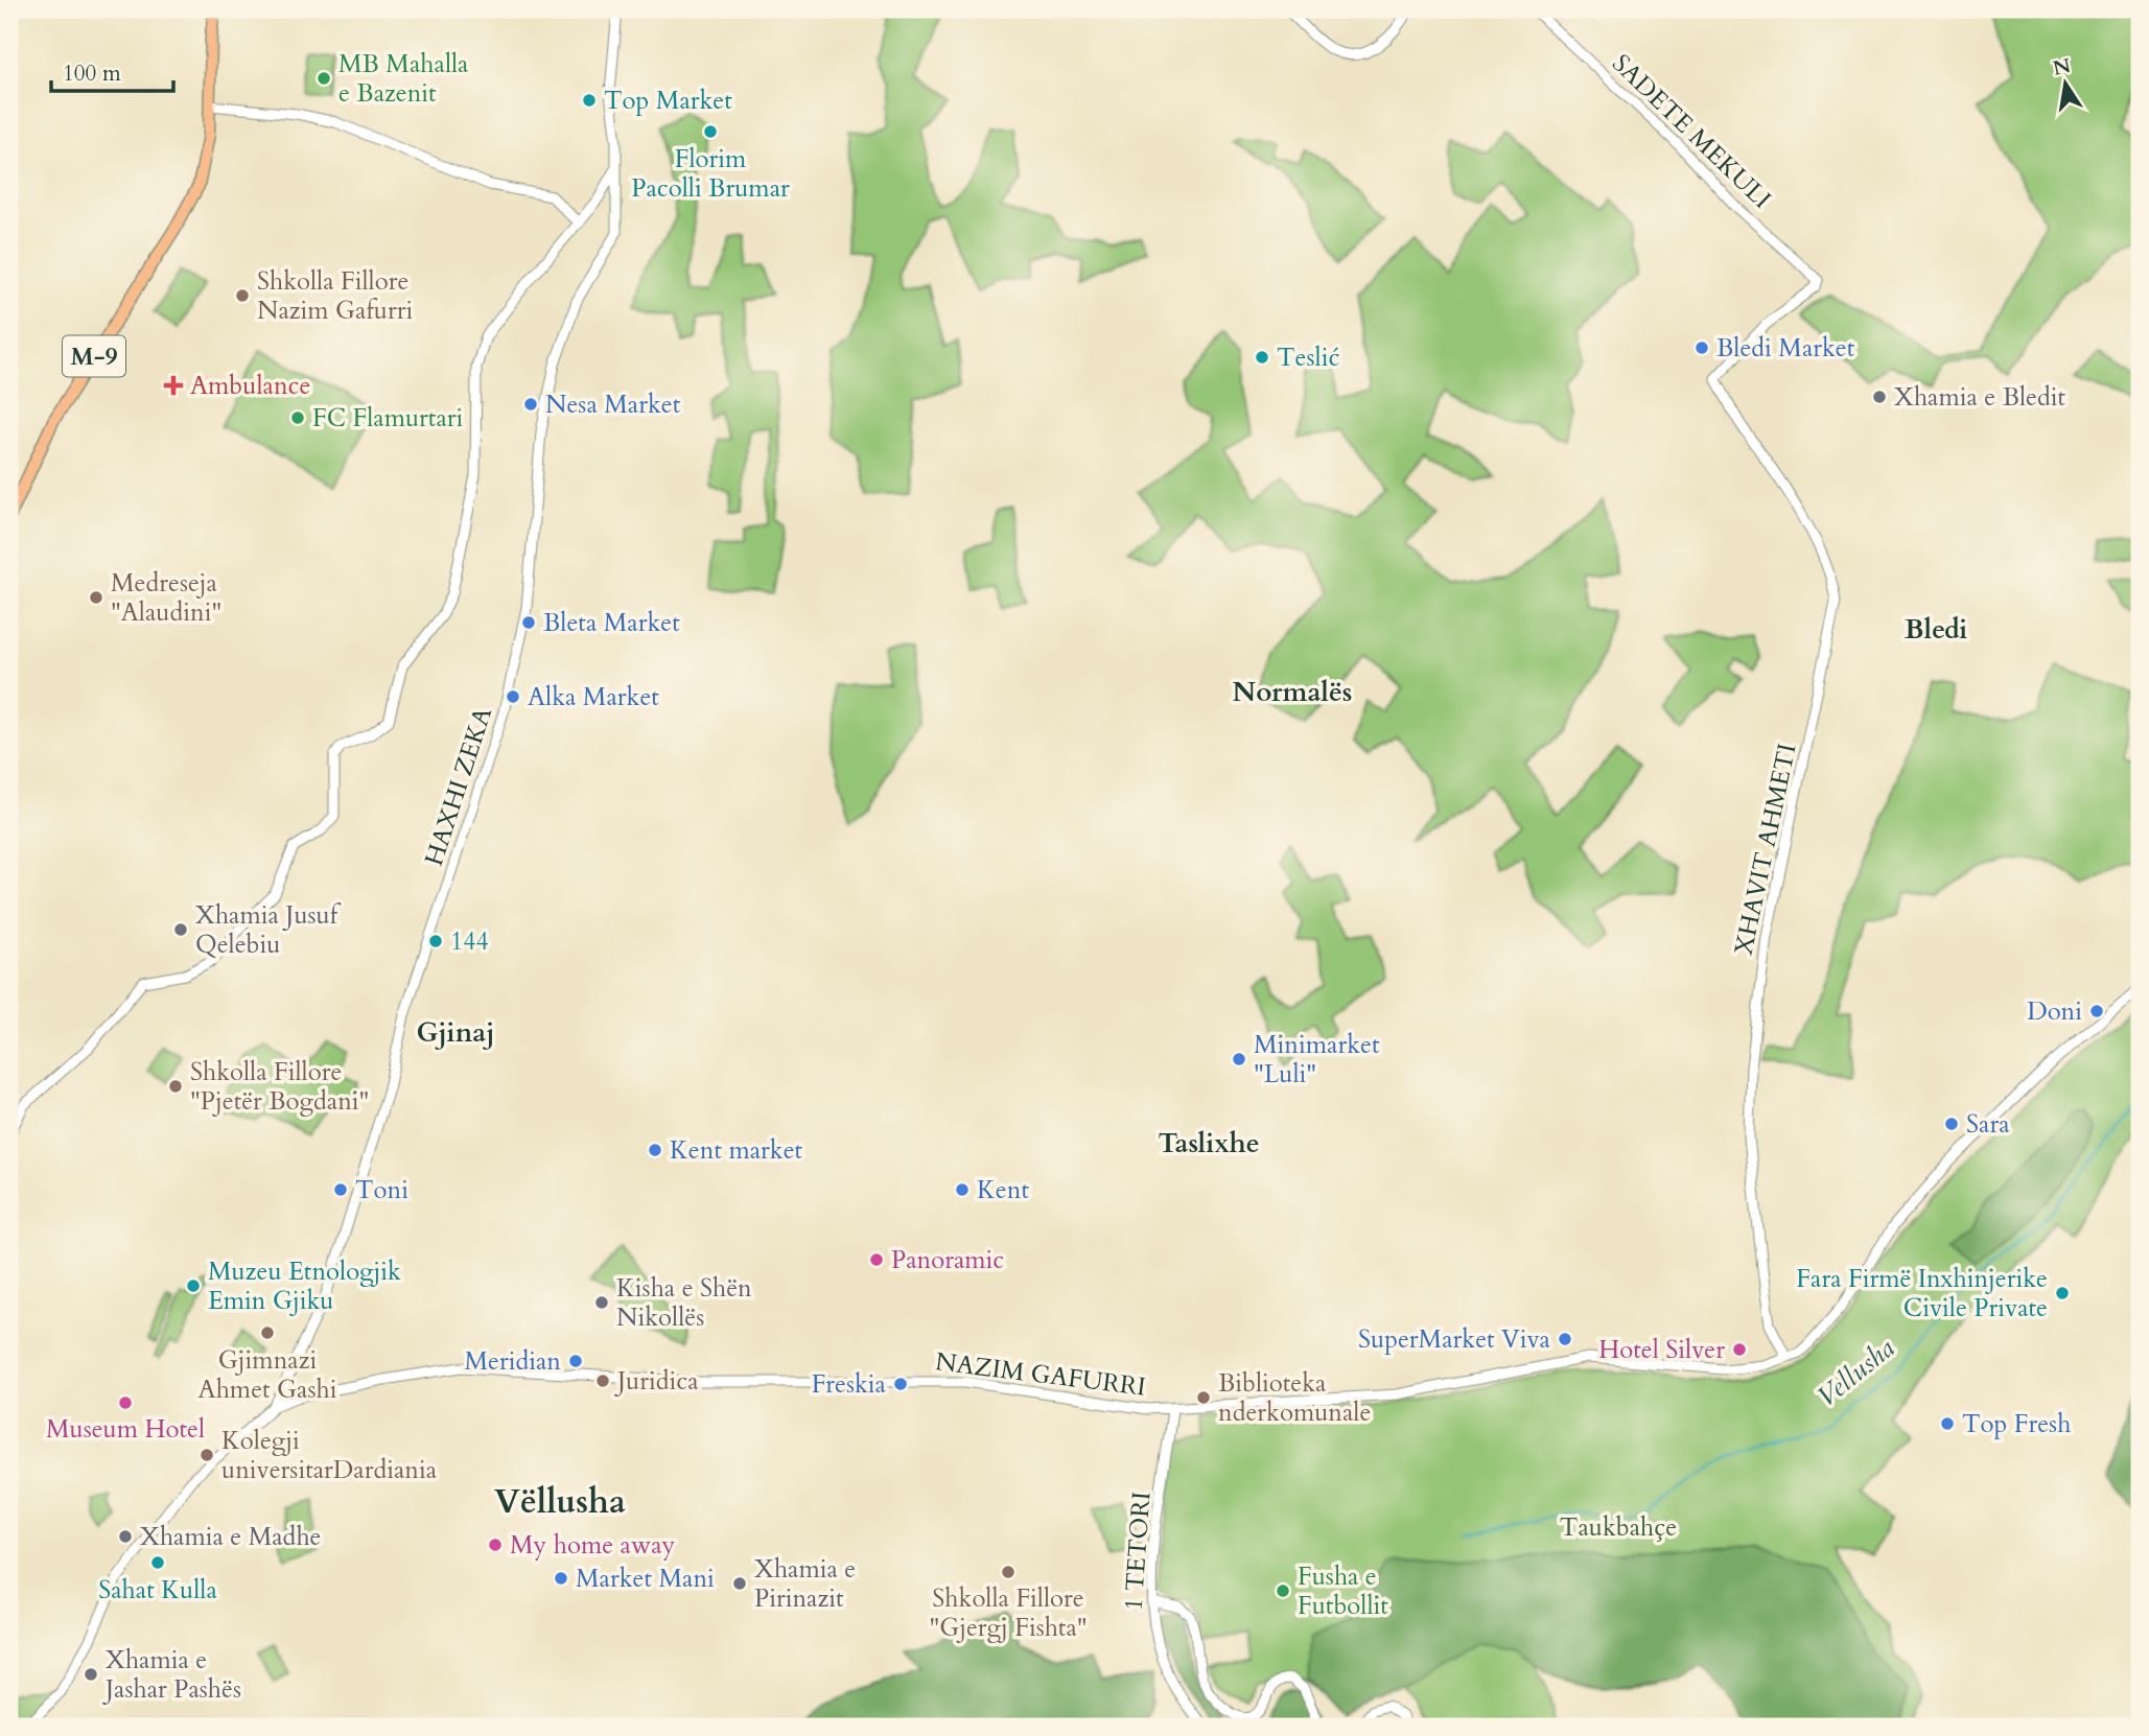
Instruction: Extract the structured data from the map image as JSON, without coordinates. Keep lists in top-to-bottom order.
{
  "streets": {
    "main road": ["M-9"],
    "street": [
      "SADETE MEKULI",
      "HAXHI ZEKA",
      "XHAVIT AHMETI",
      "NAZIM GAFURRI",
      "1 TETORI"
    ]
  },
  "crossings": [
    ["SADETE MEKULI", "XHAVIT AHMETI"],
    ["HAXHI ZEKA", "NAZIM GAFURRI"],
    ["XHAVIT AHMETI", "NAZIM GAFURRI"],
    ["NAZIM GAFURRI", "1 TETORI"]
  ],
  "districts": [
    "Bledi",
    "Normalës",
    "Gjinaj",
    "Taslixhe",
    "Vëllusha"
  ],
  "water": ["Vellusha"],
  "parks": ["Taukbahçe"],
  "places": {
    "other": [
      "MB Mahalla e Bazenit",
      "Top Market",
      "Florim Pacolli Brumar",
      "Shkolla Fillore Nazim Gafurri",
      "Bledi Market",
      "Teslić",
      "Xhamia e Bledit",
      "Nesa Market",
      "FC Flamurtari",
      "Medreseja \"Alaudini\"",
      "Bleta Market",
      "Alka Market",
      "Xhamia Jusuf Qelebiu",
      "144",
      "Doni",
      "Minimarket \"Luli\"",
      "Shkolla Fillore \"Pjetër Bogdani\"",
      "Sara",
      "Kent market",
      "Toni",
      "Kent",
      "Panoramic",
      "Muzeu Etnologjik Emin Gjiku",
      "Fara Firmë Inxhinjerike Civile Private",
      "Kisha e Shën Nikollës",
      "Gjimnazi Ahmet Gashi",
      "SuperMarket Viva",
      "Hotel Silver",
      "Meridian",
      "Juridica",
      "Freskia",
      "Biblioteka nderkomunale",
      "Museum Hotel",
      "Top Fresh",
      "Kolegji universitarDardiania",
      "Xhamia e Madhe",
      "My home away",
      "Sahat Kulla",
      "Shkolla Fillore \"Gjergj Fishta\"",
      "Market Mani",
      "Xhamia e Pirinazit",
      "Fusha e Futbollit",
      "Xhamia e Jashar Pashës"
    ],
    "health": ["Ambulance"]
  },
  "scale_bar": "100 m",
  "north": "top"
}
